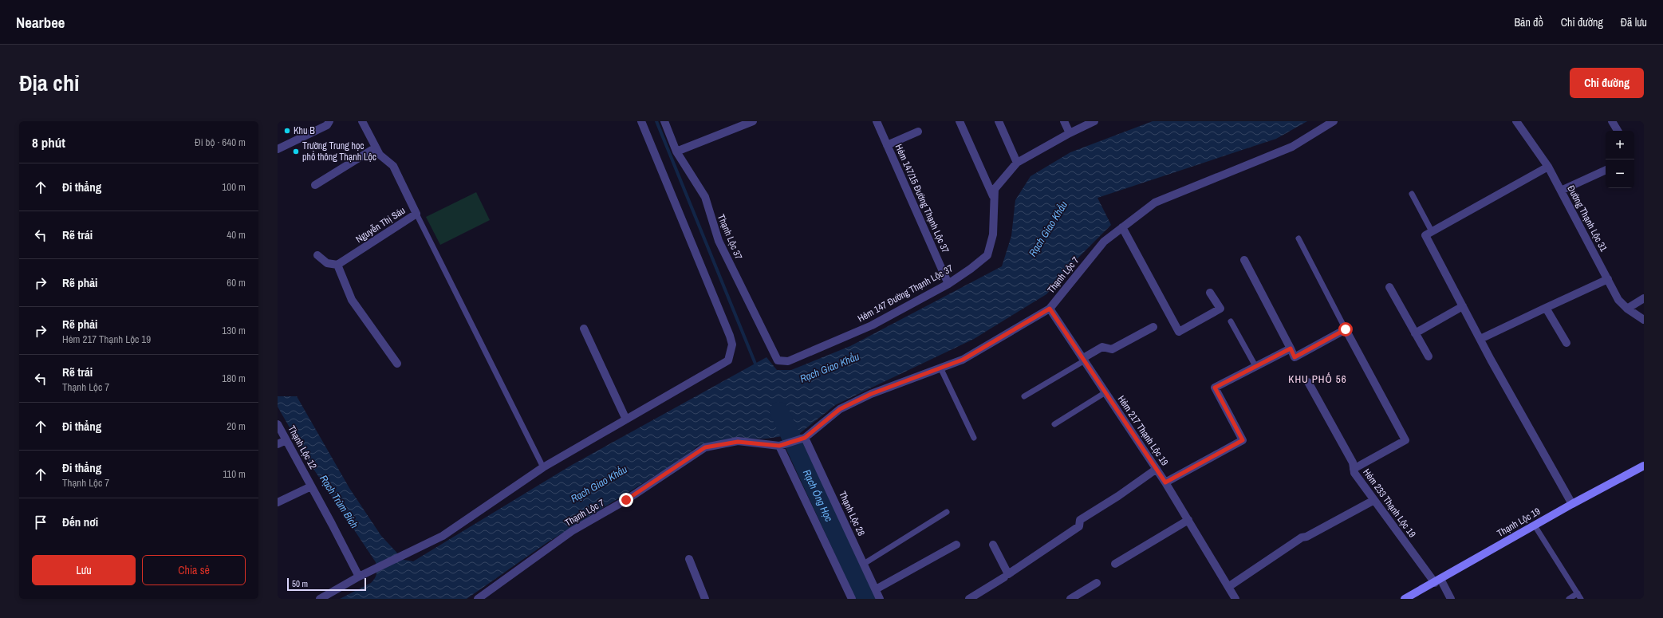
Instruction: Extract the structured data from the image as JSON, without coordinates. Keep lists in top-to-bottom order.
{
  "streets": {
    "street": [
      "Hẻm 147/15 Đường Thạnh Lộc 37",
      "Đường Thạnh Lộc 31",
      "Nguyễn Thị Sáu",
      "Thạnh Lộc 37",
      "Thạnh Lộc 7",
      "Hẻm 147 Đường Thạnh Lộc 37",
      "Hẻm 217 Thạnh Lộc 19",
      "Thạnh Lộc 12",
      "Hẻm 233 Thạnh Lộc 19",
      "Thạnh Lộc 28",
      "Thạnh Lộc 19"
    ]
  },
  "crossings": [
    ["Hẻm 147/15 Đường Thạnh Lộc 37", "Hẻm 147 Đường Thạnh Lộc 37"],
    ["Thạnh Lộc 37", "Hẻm 147 Đường Thạnh Lộc 37"],
    ["Thạnh Lộc 7", "Hẻm 217 Thạnh Lộc 19"],
    ["Thạnh Lộc 7", "Thạnh Lộc 28"],
    ["Hẻm 233 Thạnh Lộc 19", "Thạnh Lộc 19"]
  ],
  "districts": ["KHU PHỐ 56"],
  "water": ["Rạch Giao Khẩu", "Rạch Ông Học", "Rạch Trùm Bích"],
  "places": ["Khu B", "Trường Trung học phổ thông Thạnh Lộc"],
  "scale_bar": "50 m",
  "page": {
    "header": "Nearbee",
    "nav": ["Bản đồ", "Chỉ đường", "Đã lưu"],
    "title": "Địa chỉ",
    "buttons": [
      "Chỉ đường",
      ["Lưu", "Chia sẻ"]
    ],
    "heading": ["8 phút", "Đi bộ · 640 m"],
    "map_buttons": ["+", "−"],
    "list": [
      ["Đi thẳng", "100 m"],
      ["Rẽ trái", "40 m"],
      ["Rẽ phải", "60 m"],
      ["Rẽ phải", "Hẻm 217 Thạnh Lộc 19", "130 m"],
      ["Rẽ trái", "Thạnh Lộc 7", "180 m"],
      ["Đi thẳng", "20 m"],
      ["Đi thẳng", "Thạnh Lộc 7", "110 m"],
      "Đến nơi"
    ],
    "scale": "50 m"
  }
}
